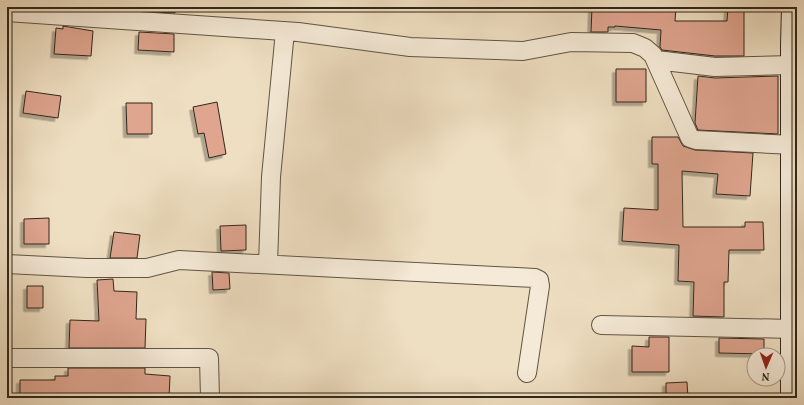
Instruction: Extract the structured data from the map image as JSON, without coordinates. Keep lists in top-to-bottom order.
{
  "north": "bottom"
}
